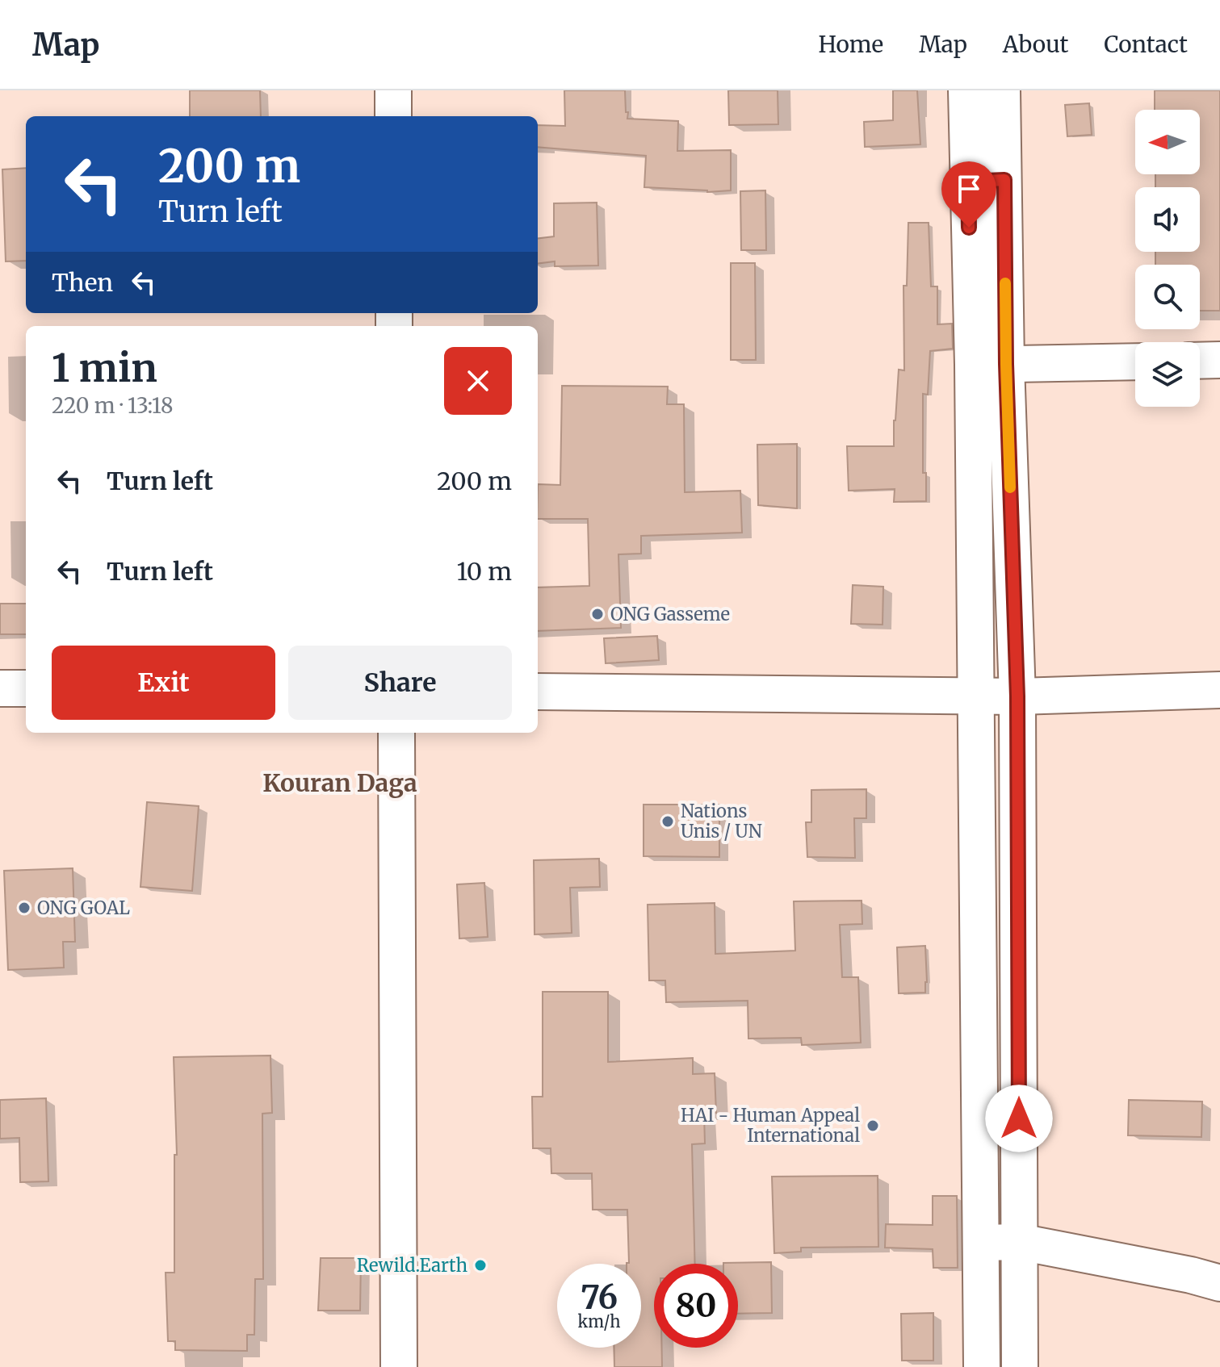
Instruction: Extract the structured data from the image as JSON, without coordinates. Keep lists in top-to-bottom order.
{
  "districts": ["Kouran Daga"],
  "places": [
    "ONG Gasseme",
    "Nations Unis / UN",
    "ONG GOAL",
    "HAI - Human Appeal International",
    "Rewild.Earth"
  ],
  "north": "left",
  "page": {
    "header": "Map",
    "nav": [
      "Home",
      "Map",
      "About",
      "Contact"
    ],
    "turn": ["200 m", "Turn left"],
    "then": "Then",
    "heading": ["1 min", "220 m · 13:18"],
    "list": [
      {
        "name": "Turn left",
        "value": "200 m"
      },
      {
        "name": "Turn left",
        "value": "10 m"
      }
    ],
    "buttons": ["Exit", "Share"],
    "speed": "76 km/h",
    "limit": "80"
  }
}
